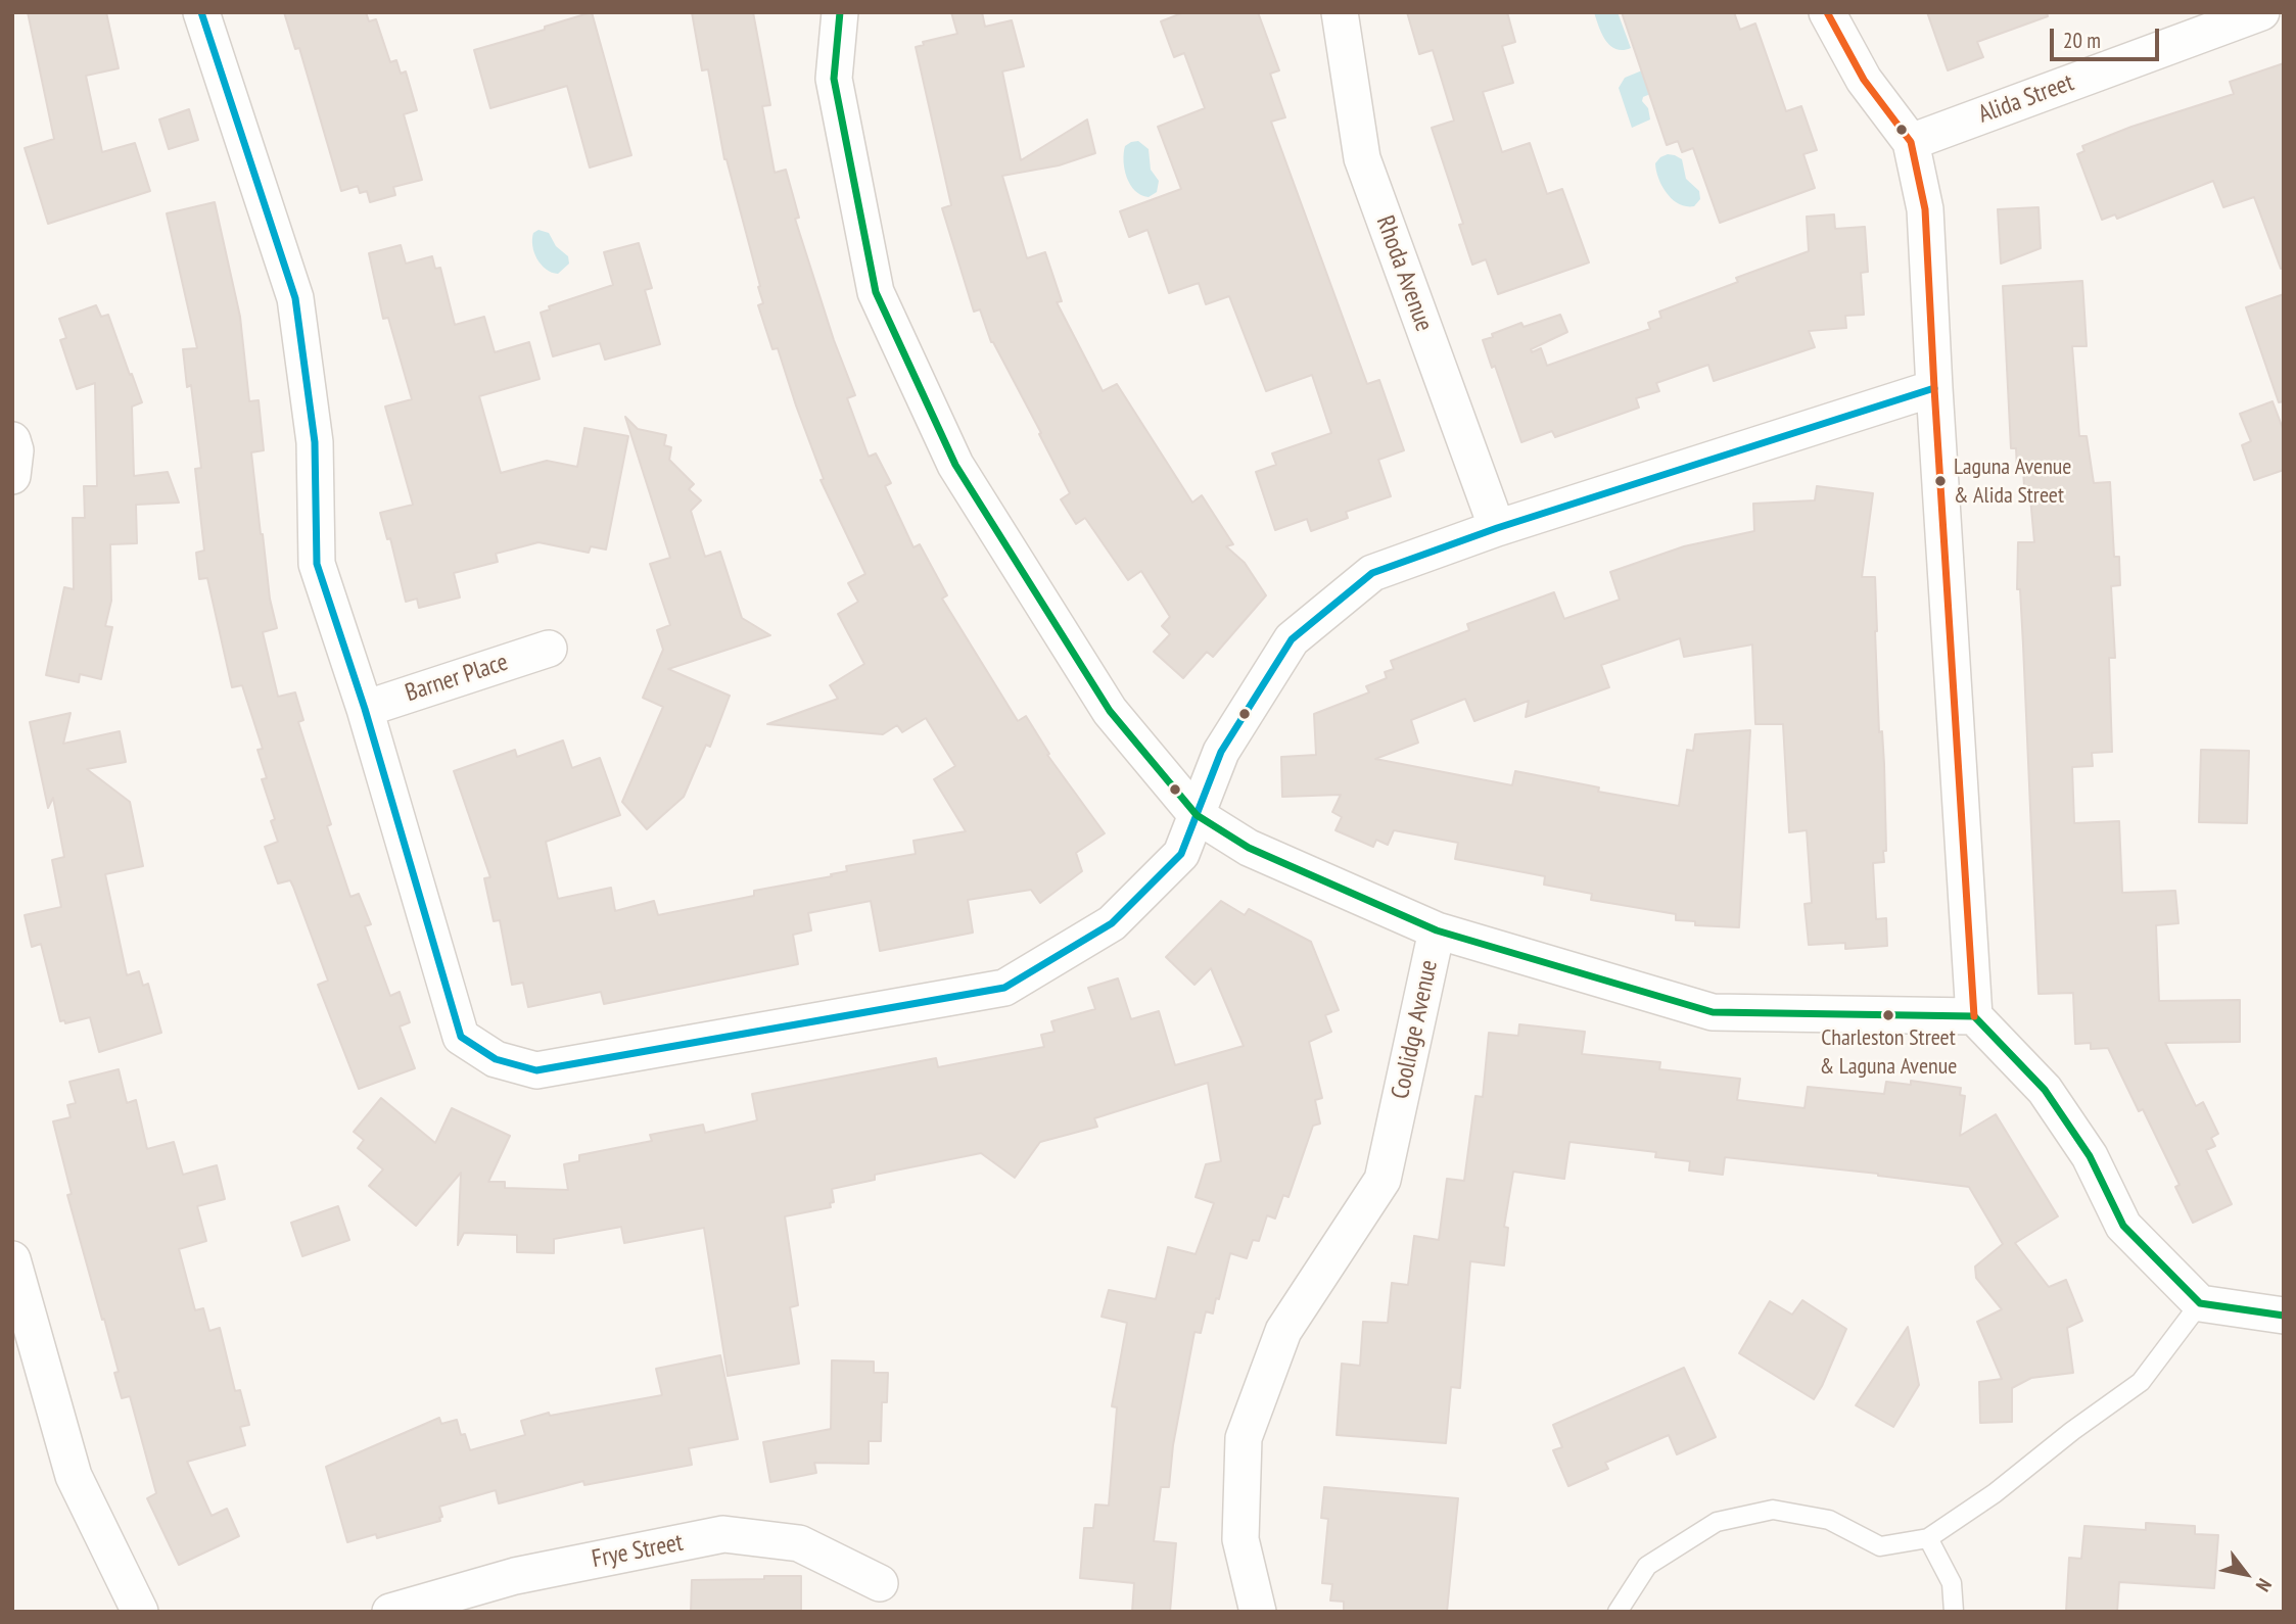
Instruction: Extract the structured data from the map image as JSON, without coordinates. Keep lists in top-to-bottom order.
{
  "streets": {
    "street": [
      "Alida Street",
      "Rhoda Avenue",
      "Barner Place",
      "Coolidge Avenue",
      "Frye Street"
    ]
  },
  "places": ["Laguna Avenue & Alida Street", "Charleston Street & Laguna Avenue"],
  "scale_bar": "20 m",
  "north": "bottom right"
}
